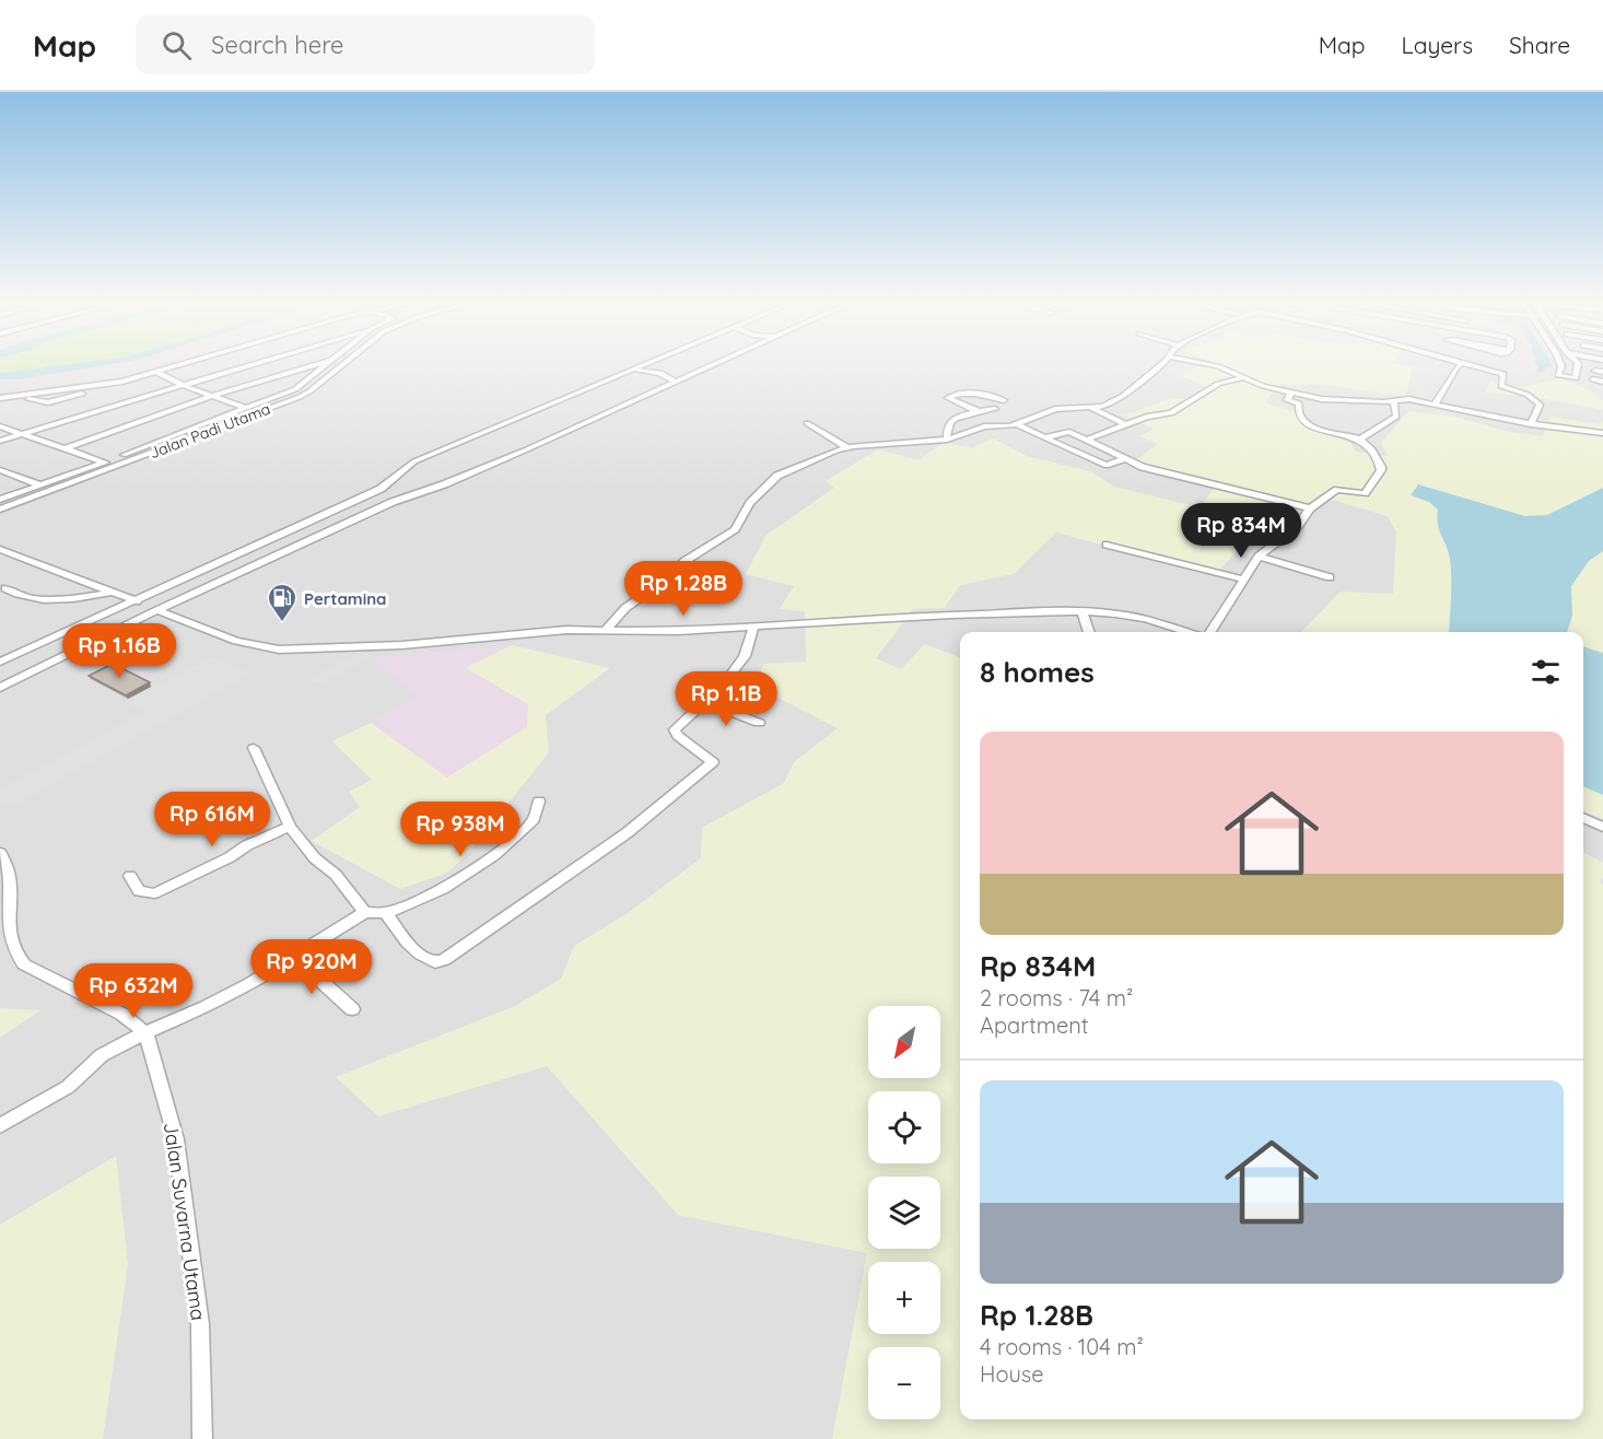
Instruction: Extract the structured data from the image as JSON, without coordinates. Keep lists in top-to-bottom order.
{
  "streets": {
    "street": ["Jalan Padi Utama", "Jalan Suvarna Utama"]
  },
  "places": {
    "fuel station": ["Pertamina"]
  },
  "north": "bottom left",
  "page": {
    "header": "Map",
    "search": "Search here",
    "nav": ["Map", "Layers", "Share"],
    "price": [
      "Rp 834M",
      "Rp 1.28B",
      "Rp 1.16B",
      "Rp 1.1B",
      "Rp 616M",
      "Rp 938M",
      "Rp 920M",
      "Rp 632M"
    ],
    "heading": "8 homes",
    "list": [
      {
        "name": "Rp 834M",
        "note": "2 rooms · 74 m² · Apartment"
      },
      {
        "name": "Rp 1.28B",
        "note": "4 rooms · 104 m² · House"
      }
    ],
    "map_buttons": ["+", "−"]
  }
}
